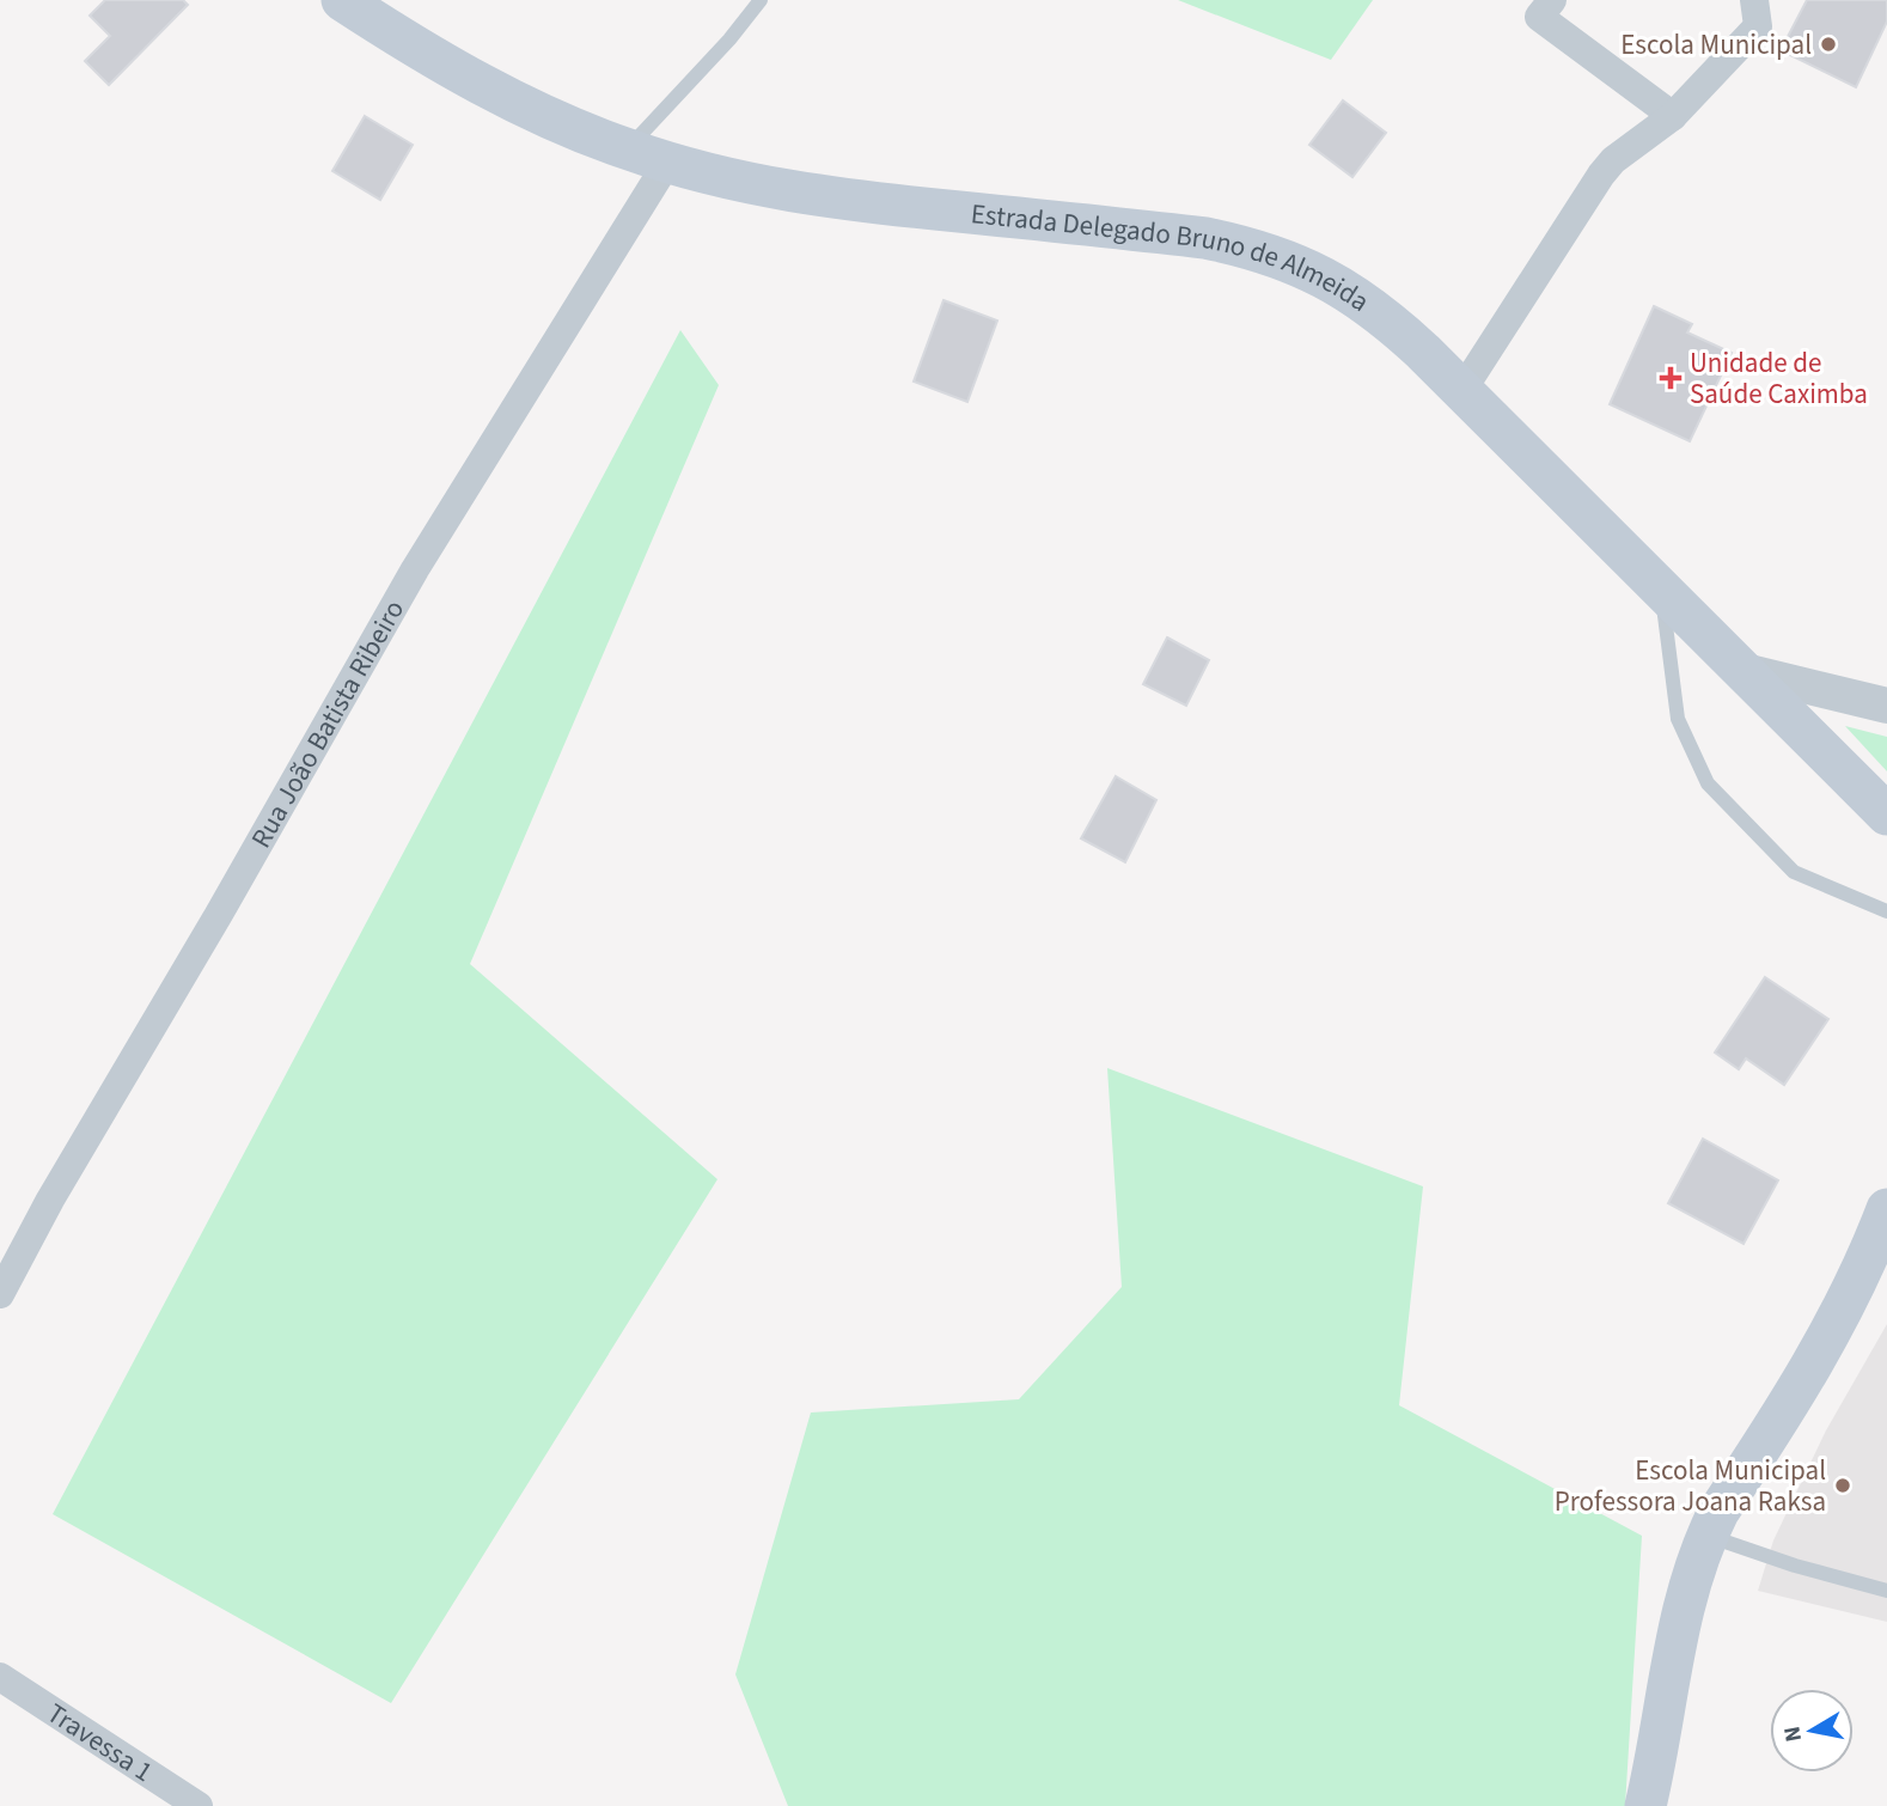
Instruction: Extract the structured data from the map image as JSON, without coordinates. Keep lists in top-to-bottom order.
{
  "streets": {
    "main road": ["Estrada Delegado Bruno de Almeida"],
    "street": ["Rua João Batista Ribeiro", "Travessa 1"]
  },
  "crossings": [
    ["Estrada Delegado Bruno de Almeida", "Rua João Batista Ribeiro"]
  ],
  "places": {
    "other": ["Escola Municipal", "Escola Municipal Professora Joana Raksa"],
    "health": ["Unidade de Saúde Caximba"]
  },
  "north": "left"
}
